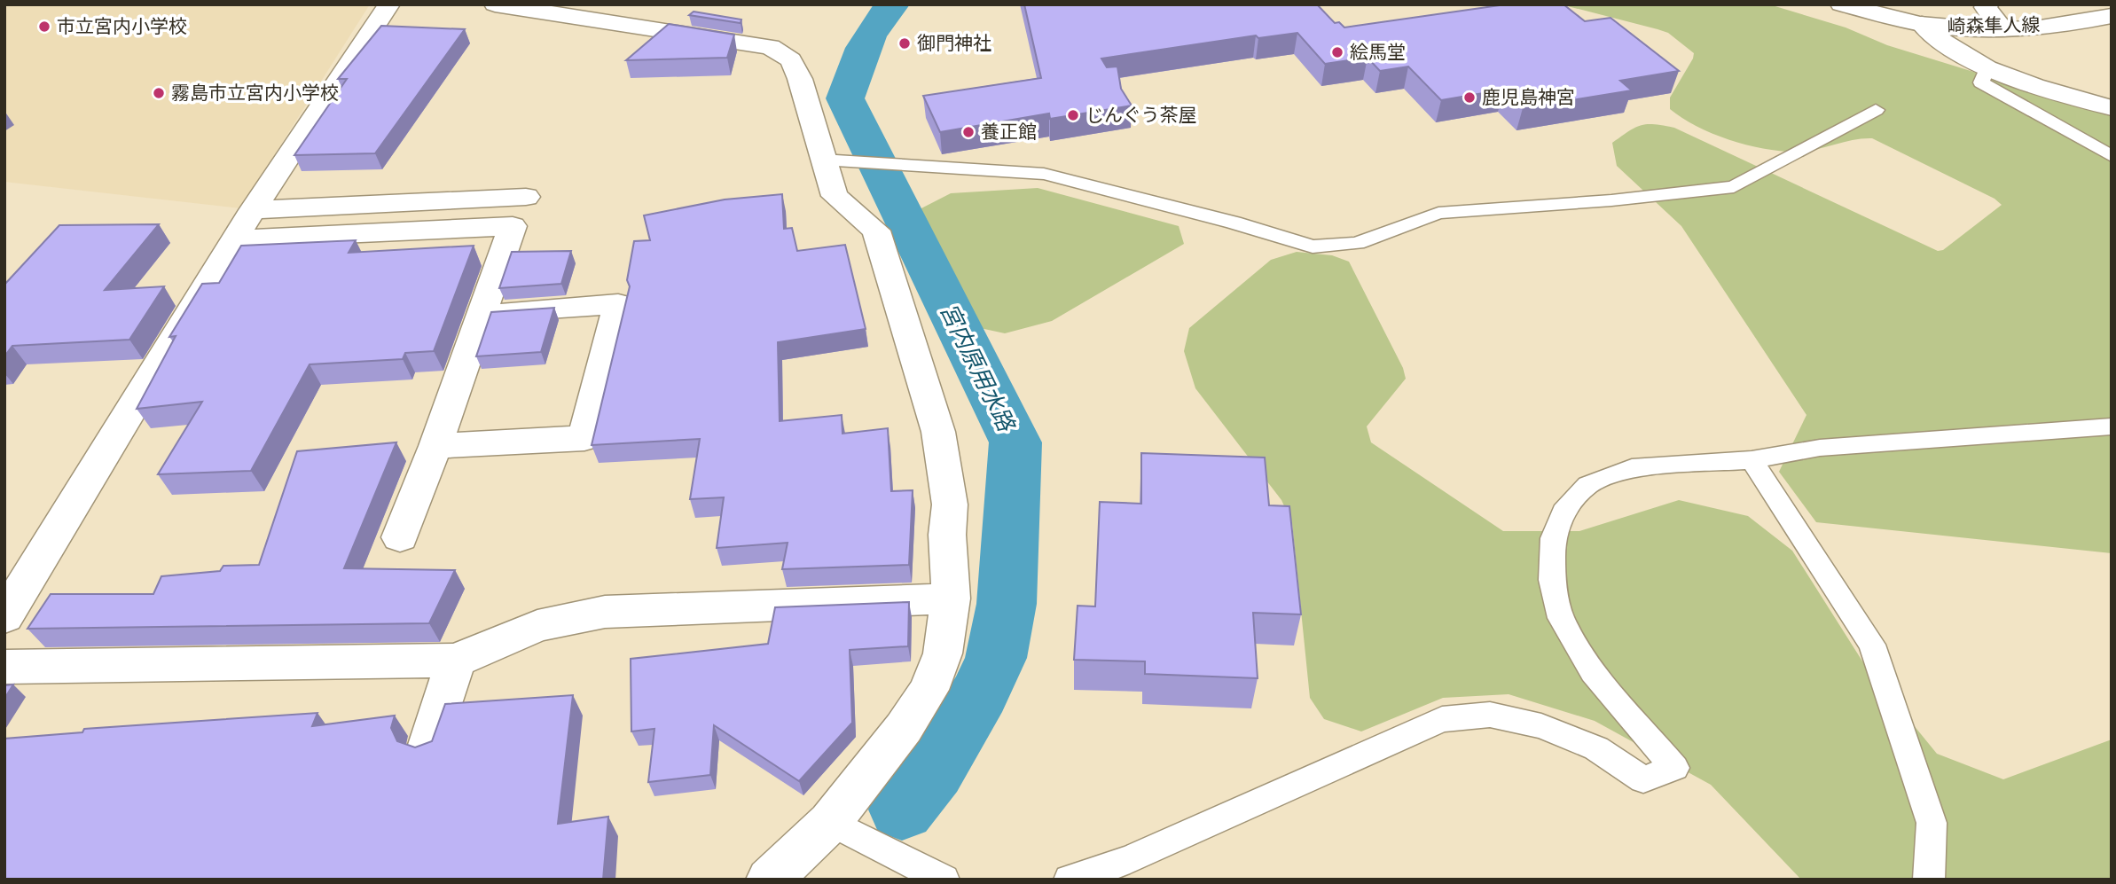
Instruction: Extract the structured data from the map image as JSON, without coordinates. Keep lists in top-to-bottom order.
{
  "streets": {
    "street": ["崎森隼人線"]
  },
  "water": ["宮内原用水路"],
  "places": [
    "市立宮内小学校",
    "御門神社",
    "絵馬堂",
    "霧島市立宮内小学校",
    "鹿児島神宮",
    "じんぐう茶屋",
    "養正館"
  ]
}
